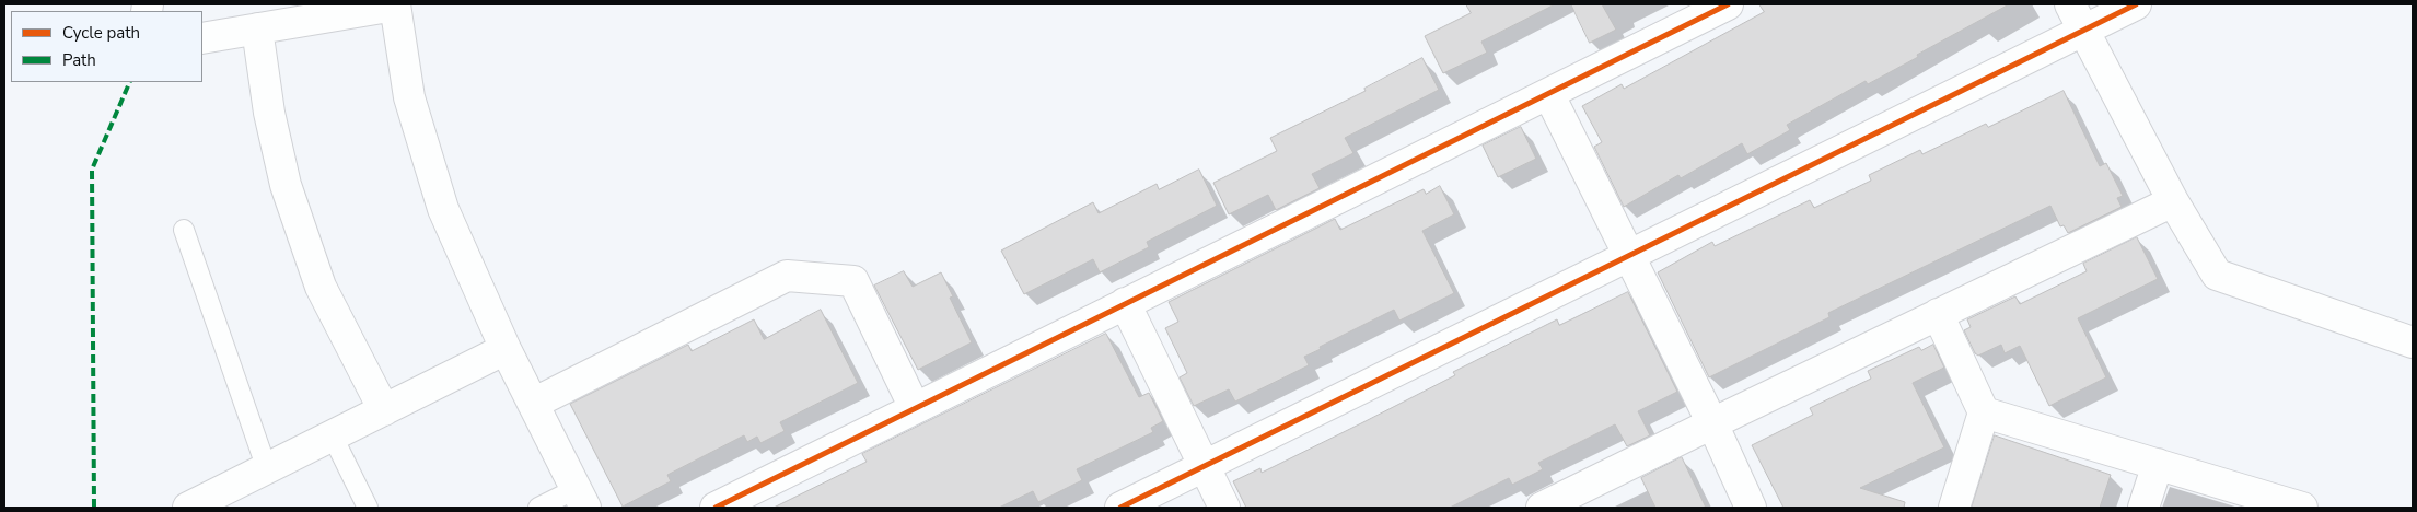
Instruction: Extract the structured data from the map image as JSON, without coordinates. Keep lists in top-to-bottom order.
{
  "legend": ["Cycle path", "Path"]
}
